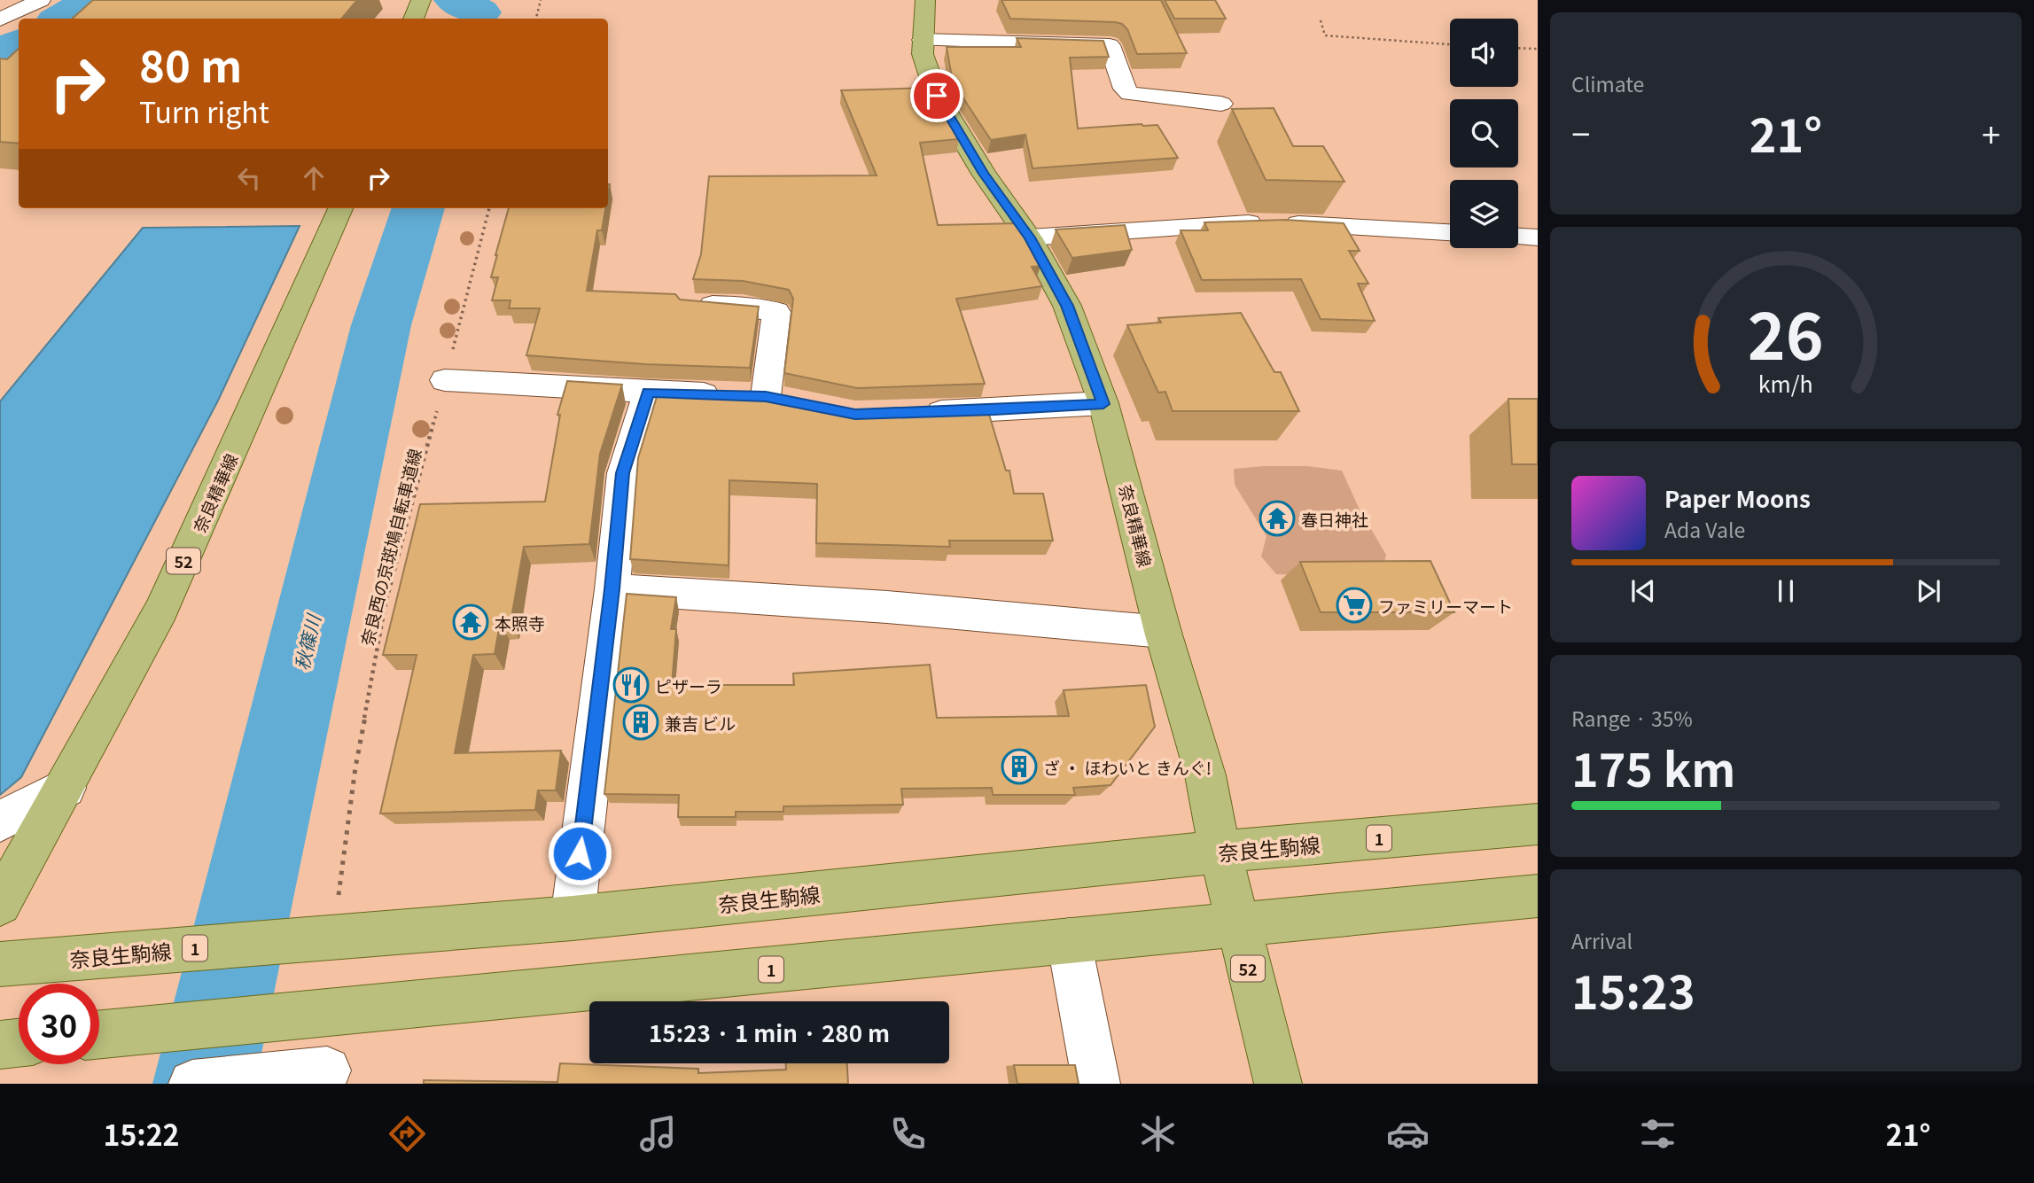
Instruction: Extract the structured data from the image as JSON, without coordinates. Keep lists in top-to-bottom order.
{
  "streets": {
    "main road": [
      "奈良精華線",
      "52",
      "1",
      "奈良生駒線"
    ],
    "path": ["奈良西の京斑鳩自転車道線"]
  },
  "crossings": [
    ["奈良精華線", "1"],
    ["奈良精華線", "奈良生駒線"],
    ["奈良西の京斑鳩自転車道線", "奈良生駒線"]
  ],
  "water": ["秋篠川"],
  "places": {
    "temple": ["春日神社", "本照寺"],
    "supermarket": ["ファミリーマート"],
    "restaurant": ["ピザーラ"],
    "building": ["兼吉 ビル", "ざ ・ ほわいと きんぐ!"]
  },
  "page": {
    "tile": [
      "Climate",
      ["Range · 35%", "175 km"],
      ["Arrival", "15:23"]
    ],
    "turn": ["80 m", "Turn right"],
    "heat": ["−", "21°", "+"],
    "song": ["Paper Moons", "Ada Vale"],
    "limit": "30",
    "trip": "15:23 · 1 min · 280 m",
    "tabs": ["15:22", "21°"],
    "gauge": ["26", "km/h"]
  }
}
